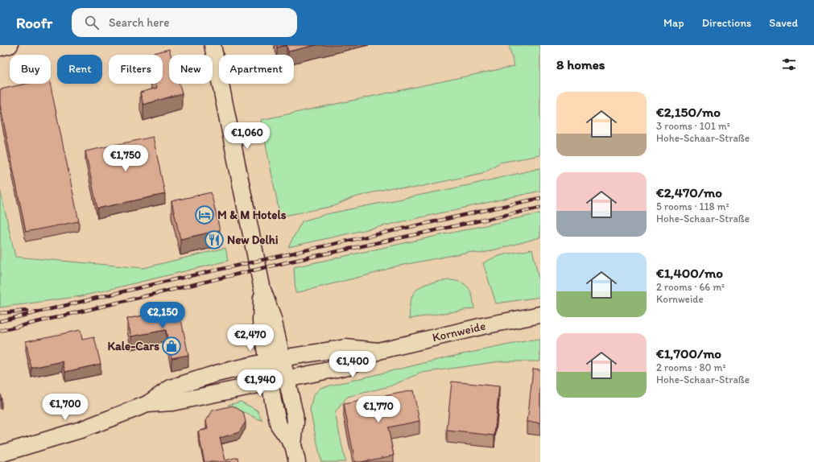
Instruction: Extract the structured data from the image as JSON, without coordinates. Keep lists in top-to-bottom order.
{
  "streets": {
    "main road": ["Kornweide"]
  },
  "places": {
    "hotel": ["M & M Hotels"],
    "restaurant": ["New Delhi"],
    "shop": ["Kale-Cars"]
  },
  "page": {
    "header": "Roofr",
    "search": "Search here",
    "nav": ["Map", "Directions", "Saved"],
    "heading": "8 homes",
    "chip": [
      "Buy",
      "Rent",
      "Filters",
      "New",
      "Apartment"
    ],
    "list": [
      {
        "name": "€2,150/mo",
        "note": "3 rooms · 101 m² · Hohe-Schaar-Straße"
      },
      {
        "name": "€2,470/mo",
        "note": "5 rooms · 118 m² · Hohe-Schaar-Straße"
      },
      {
        "name": "€1,400/mo",
        "note": "2 rooms · 66 m² · Kornweide"
      },
      {
        "name": "€1,700/mo",
        "note": "2 rooms · 80 m² · Hohe-Schaar-Straße"
      }
    ],
    "price": [
      "€1,060",
      "€1,750",
      "€2,150",
      "€2,470",
      "€1,400",
      "€1,940",
      "€1,700",
      "€1,770"
    ]
  }
}
